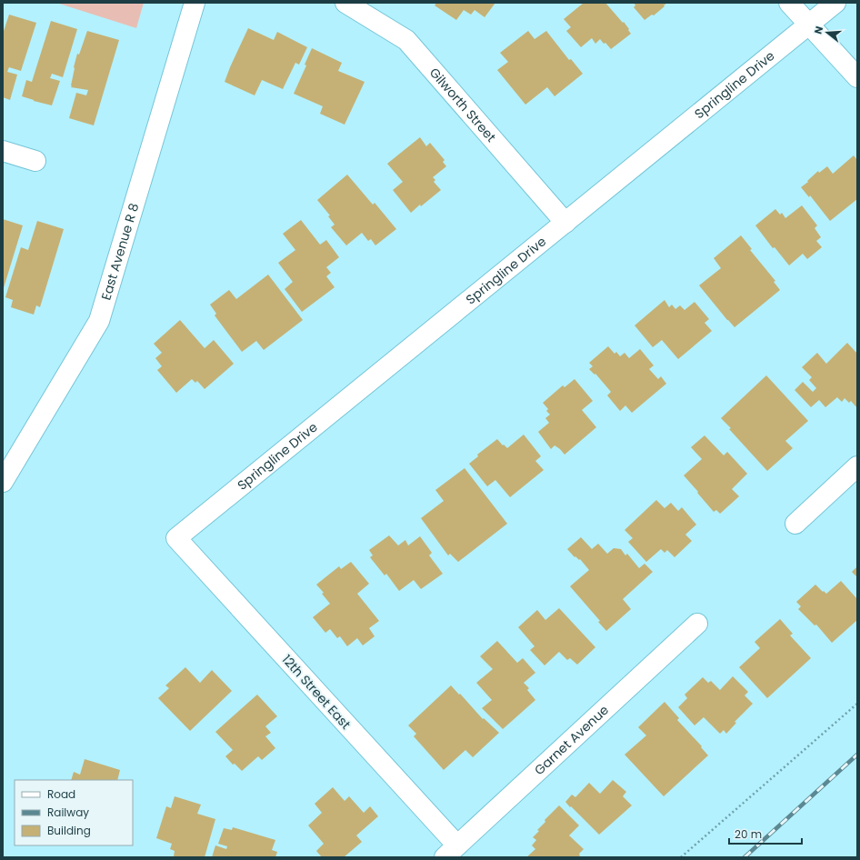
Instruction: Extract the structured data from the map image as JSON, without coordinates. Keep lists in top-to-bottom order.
{
  "streets": {
    "street": [
      "Springline Drive",
      "Gilworth Street",
      "East Avenue R 8",
      "12th Street East",
      "Garnet Avenue"
    ]
  },
  "crossings": [
    ["Springline Drive", "Gilworth Street"],
    ["Springline Drive", "12th Street East"],
    ["12th Street East", "Garnet Avenue"]
  ],
  "legend": ["Road", "Railway", "Building"],
  "scale_bar": "20 m",
  "north": "left"
}
